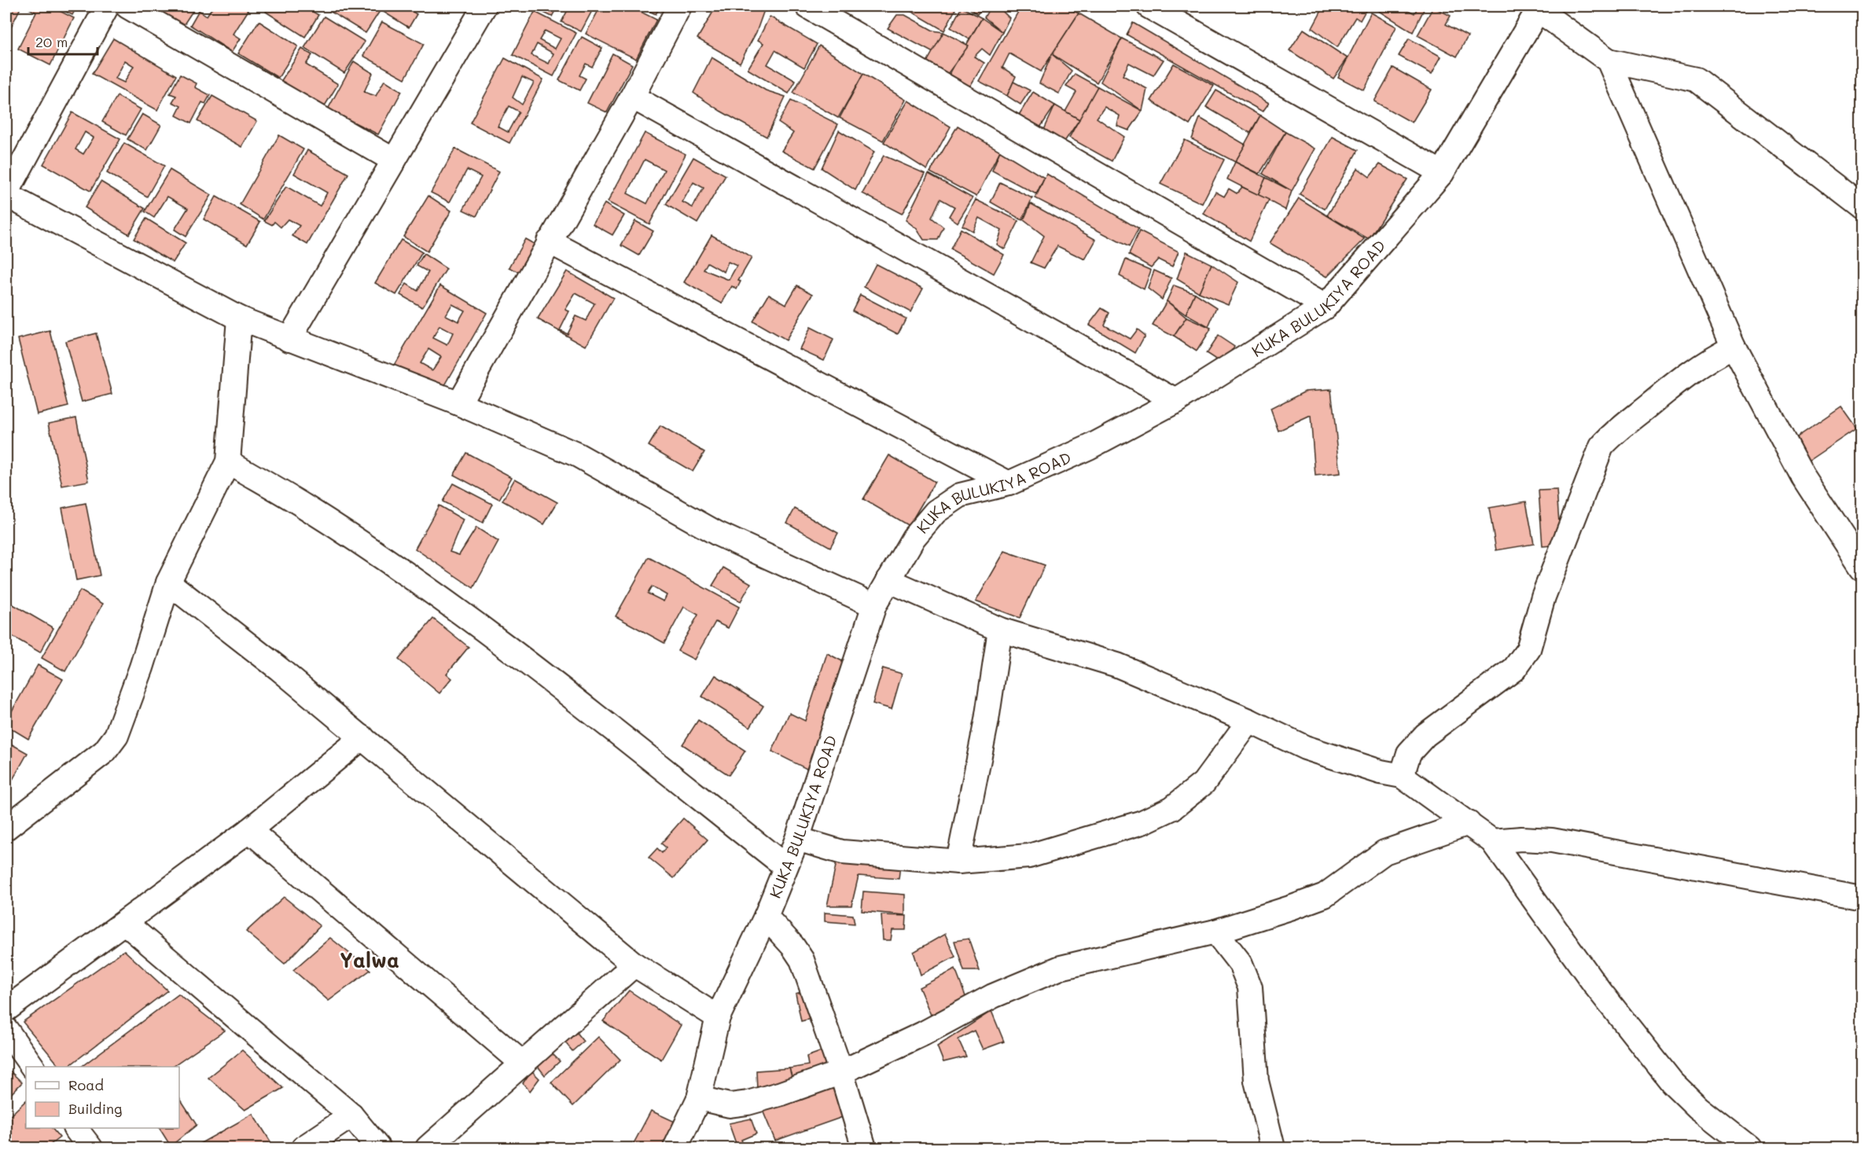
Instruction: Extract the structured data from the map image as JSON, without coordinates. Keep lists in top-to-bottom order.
{
  "streets": {
    "street": ["KUKA BULUKIYA ROAD"]
  },
  "districts": ["Yalwa"],
  "legend": ["Road", "Building"],
  "scale_bar": "20 m"
}
